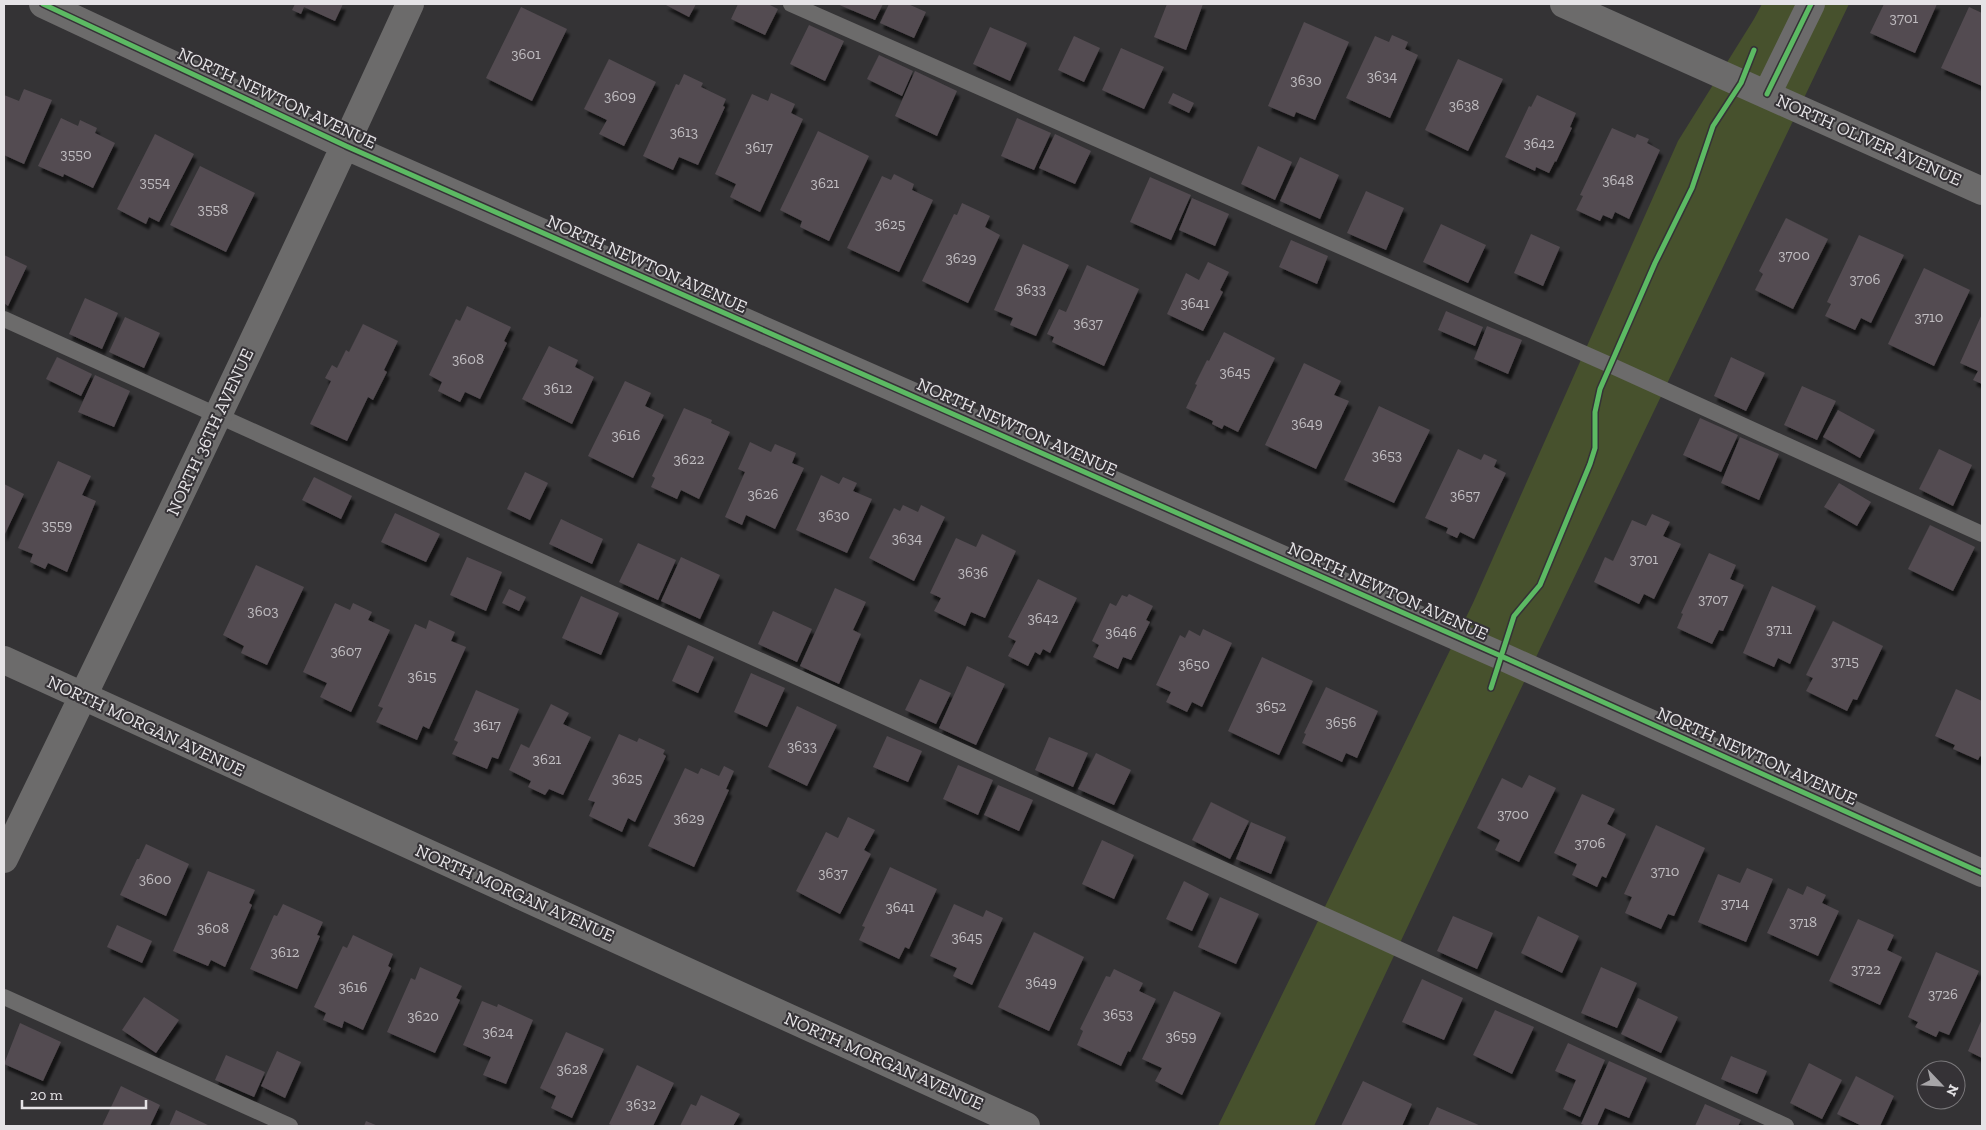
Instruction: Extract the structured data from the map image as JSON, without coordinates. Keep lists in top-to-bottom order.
{
  "streets": {
    "street": [
      "NORTH NEWTON AVENUE",
      "NORTH OLIVER AVENUE",
      "NORTH 36TH AVENUE",
      "NORTH MORGAN AVENUE"
    ]
  },
  "crossings": [
    ["NORTH NEWTON AVENUE", "NORTH 36TH AVENUE"],
    ["NORTH 36TH AVENUE", "NORTH MORGAN AVENUE"]
  ],
  "house_numbers": [
    "3701",
    "3601",
    "3634",
    "3630",
    "3609",
    "3638",
    "3613",
    "3642",
    "3617",
    "3550",
    "3648",
    "3554",
    "3621",
    "3558",
    "3625",
    "3700",
    "3629",
    "3706",
    "3633",
    "3641",
    "3710",
    "3637",
    "3608",
    "3645",
    "3612",
    "3649",
    "3616",
    "3653",
    "3622",
    "3626",
    "3657",
    "3630",
    "3559",
    "3634",
    "3701",
    "3636",
    "3707",
    "3603",
    "3642",
    "3711",
    "3646",
    "3607",
    "3715",
    "3650",
    "3615",
    "3652",
    "3656",
    "3617",
    "3633",
    "3621",
    "3625",
    "3700",
    "3629",
    "3706",
    "3710",
    "3637",
    "3600",
    "3714",
    "3641",
    "3718",
    "3608",
    "3645",
    "3612",
    "3722",
    "3649",
    "3616",
    "3726",
    "3653",
    "3620",
    "3624",
    "3659",
    "3628",
    "3632"
  ],
  "scale_bar": "20 m",
  "north": "bottom right"
}
